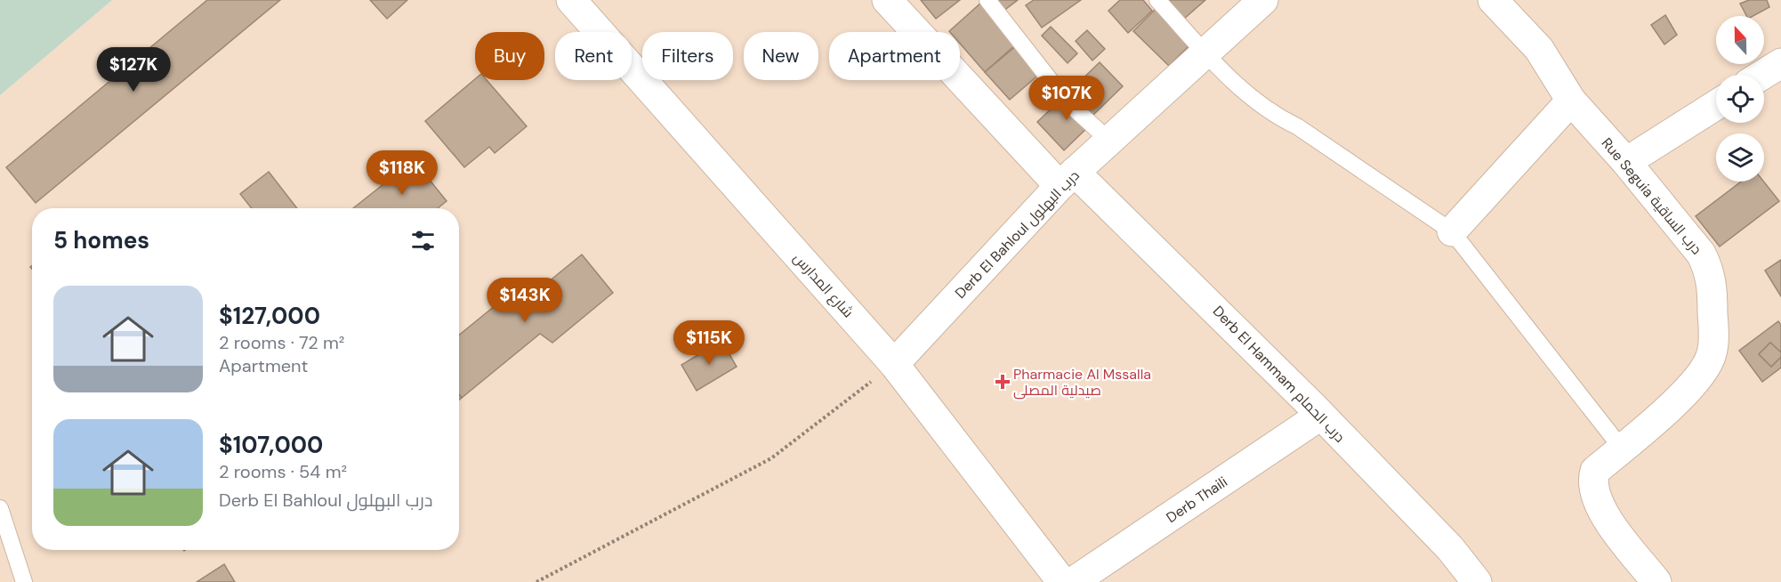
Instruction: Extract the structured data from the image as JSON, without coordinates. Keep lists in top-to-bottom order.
{
  "streets": {
    "street": [
      "Rue Seguia درب الساقية",
      "Derb El Bahloul درب البهلول",
      "شارع المدارس",
      "Derb El Hammam درب الحمام",
      "Derb Thaili"
    ]
  },
  "crossings": [
    ["Derb El Bahloul درب البهلول", "شارع المدارس"],
    ["Derb El Bahloul درب البهلول", "Derb El Hammam درب الحمام"],
    ["Derb El Hammam درب الحمام", "Derb Thaili"]
  ],
  "places": {
    "health": ["Pharmacie Al Mssalla صيدلية المصلى"]
  },
  "north": "top",
  "page": {
    "chip": [
      "Buy",
      "Rent",
      "Filters",
      "New",
      "Apartment"
    ],
    "price": [
      "$127K",
      "$107K",
      "$118K",
      "$143K",
      "$115K"
    ],
    "heading": "5 homes",
    "list": [
      {
        "name": "$127,000",
        "note": "2 rooms · 72 m² · Apartment"
      },
      {
        "name": "$107,000",
        "note": "2 rooms · 54 m² · Derb El Bahloul درب البهلول"
      }
    ]
  }
}
